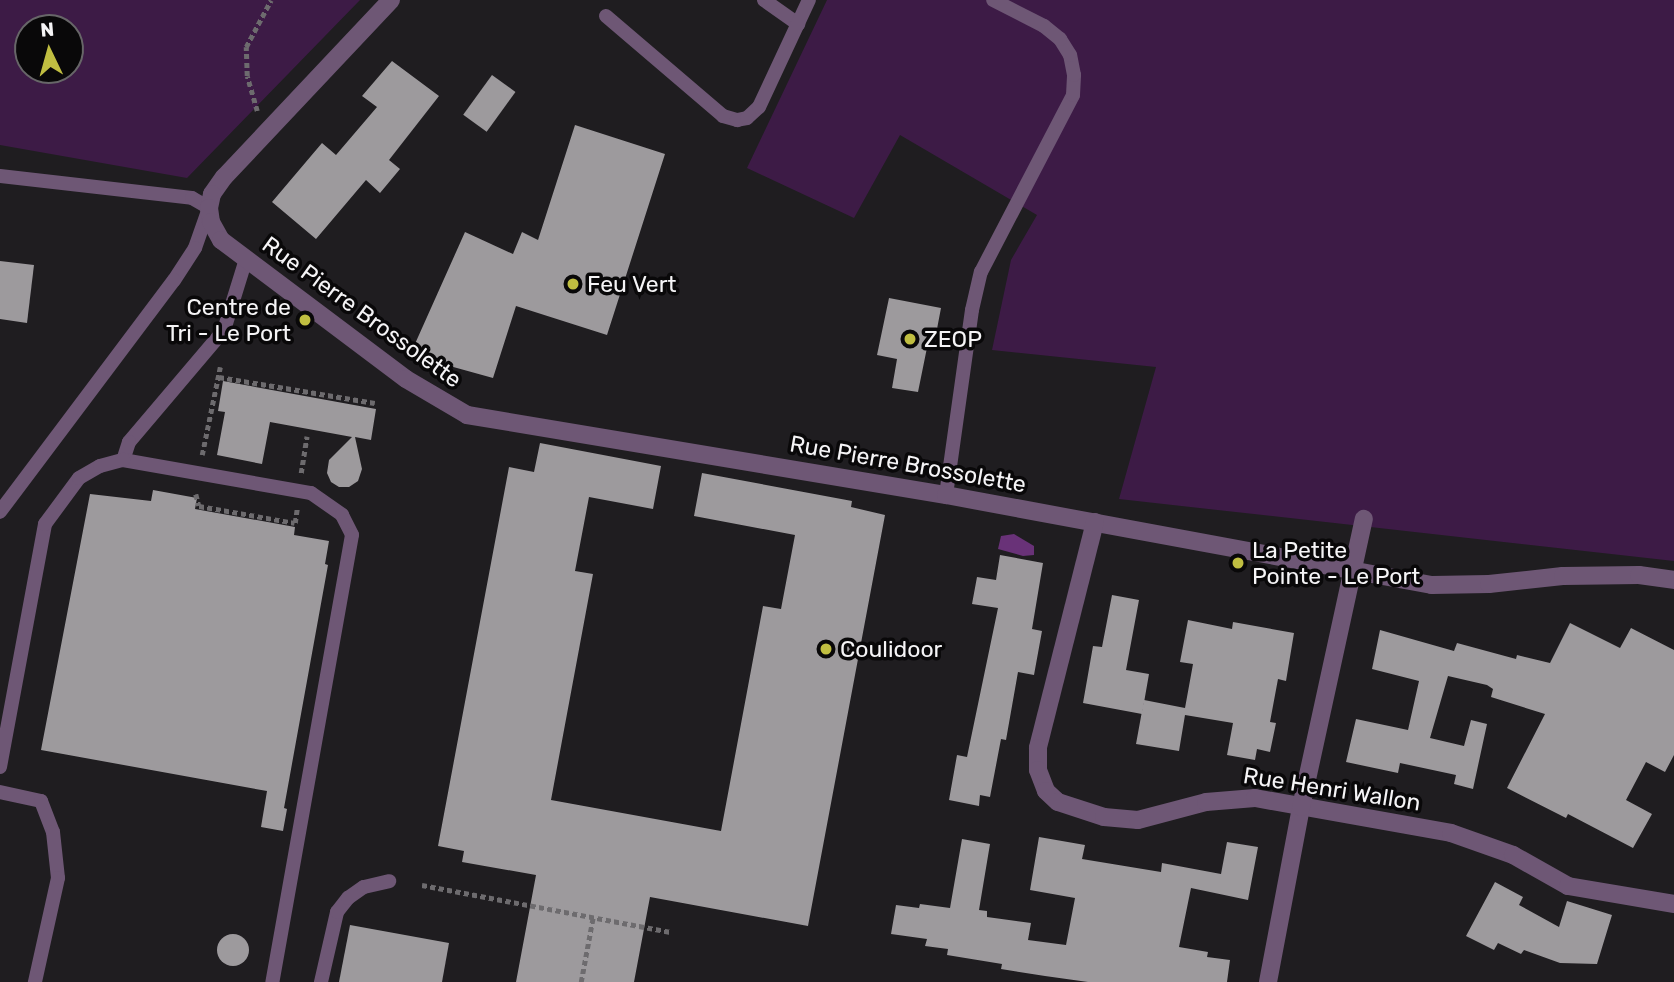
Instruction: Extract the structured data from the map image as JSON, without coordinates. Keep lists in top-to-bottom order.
{
  "streets": {
    "street": ["Rue Pierre Brossolette", "Rue Henri Wallon"]
  },
  "crossings": [
    ["Rue Pierre Brossolette", "Rue Henri Wallon"]
  ],
  "places": [
    "Feu Vert",
    "Centre de Tri - Le Port",
    "ZEOP",
    "La Petite Pointe - Le Port",
    "Coulidoor"
  ],
  "north": "top"
}
